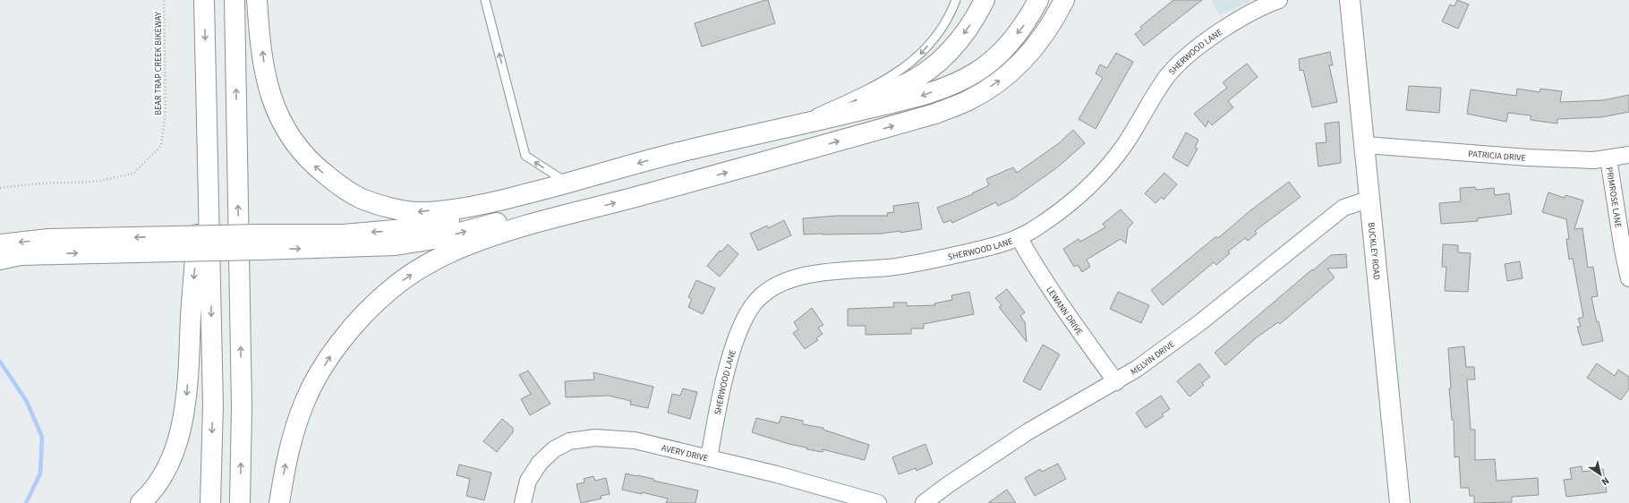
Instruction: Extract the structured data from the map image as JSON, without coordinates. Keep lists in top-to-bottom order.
{
  "streets": {
    "main road": ["BUCKLEY ROAD"],
    "street": [
      "SHERWOOD LANE",
      "PATRICIA DRIVE",
      "PRIMROSE LANE",
      "LEWANN DRIVE",
      "MELVIN DRIVE",
      "AVERY DRIVE"
    ],
    "path": ["BEAR TRAP CREEK BIKEWAY"]
  },
  "crossings": [
    ["SHERWOOD LANE", "LEWANN DRIVE"],
    ["SHERWOOD LANE", "AVERY DRIVE"],
    ["PATRICIA DRIVE", "PRIMROSE LANE"],
    ["PATRICIA DRIVE", "BUCKLEY ROAD"],
    ["BUCKLEY ROAD", "MELVIN DRIVE"],
    ["LEWANN DRIVE", "MELVIN DRIVE"]
  ],
  "north": "bottom right"
}
